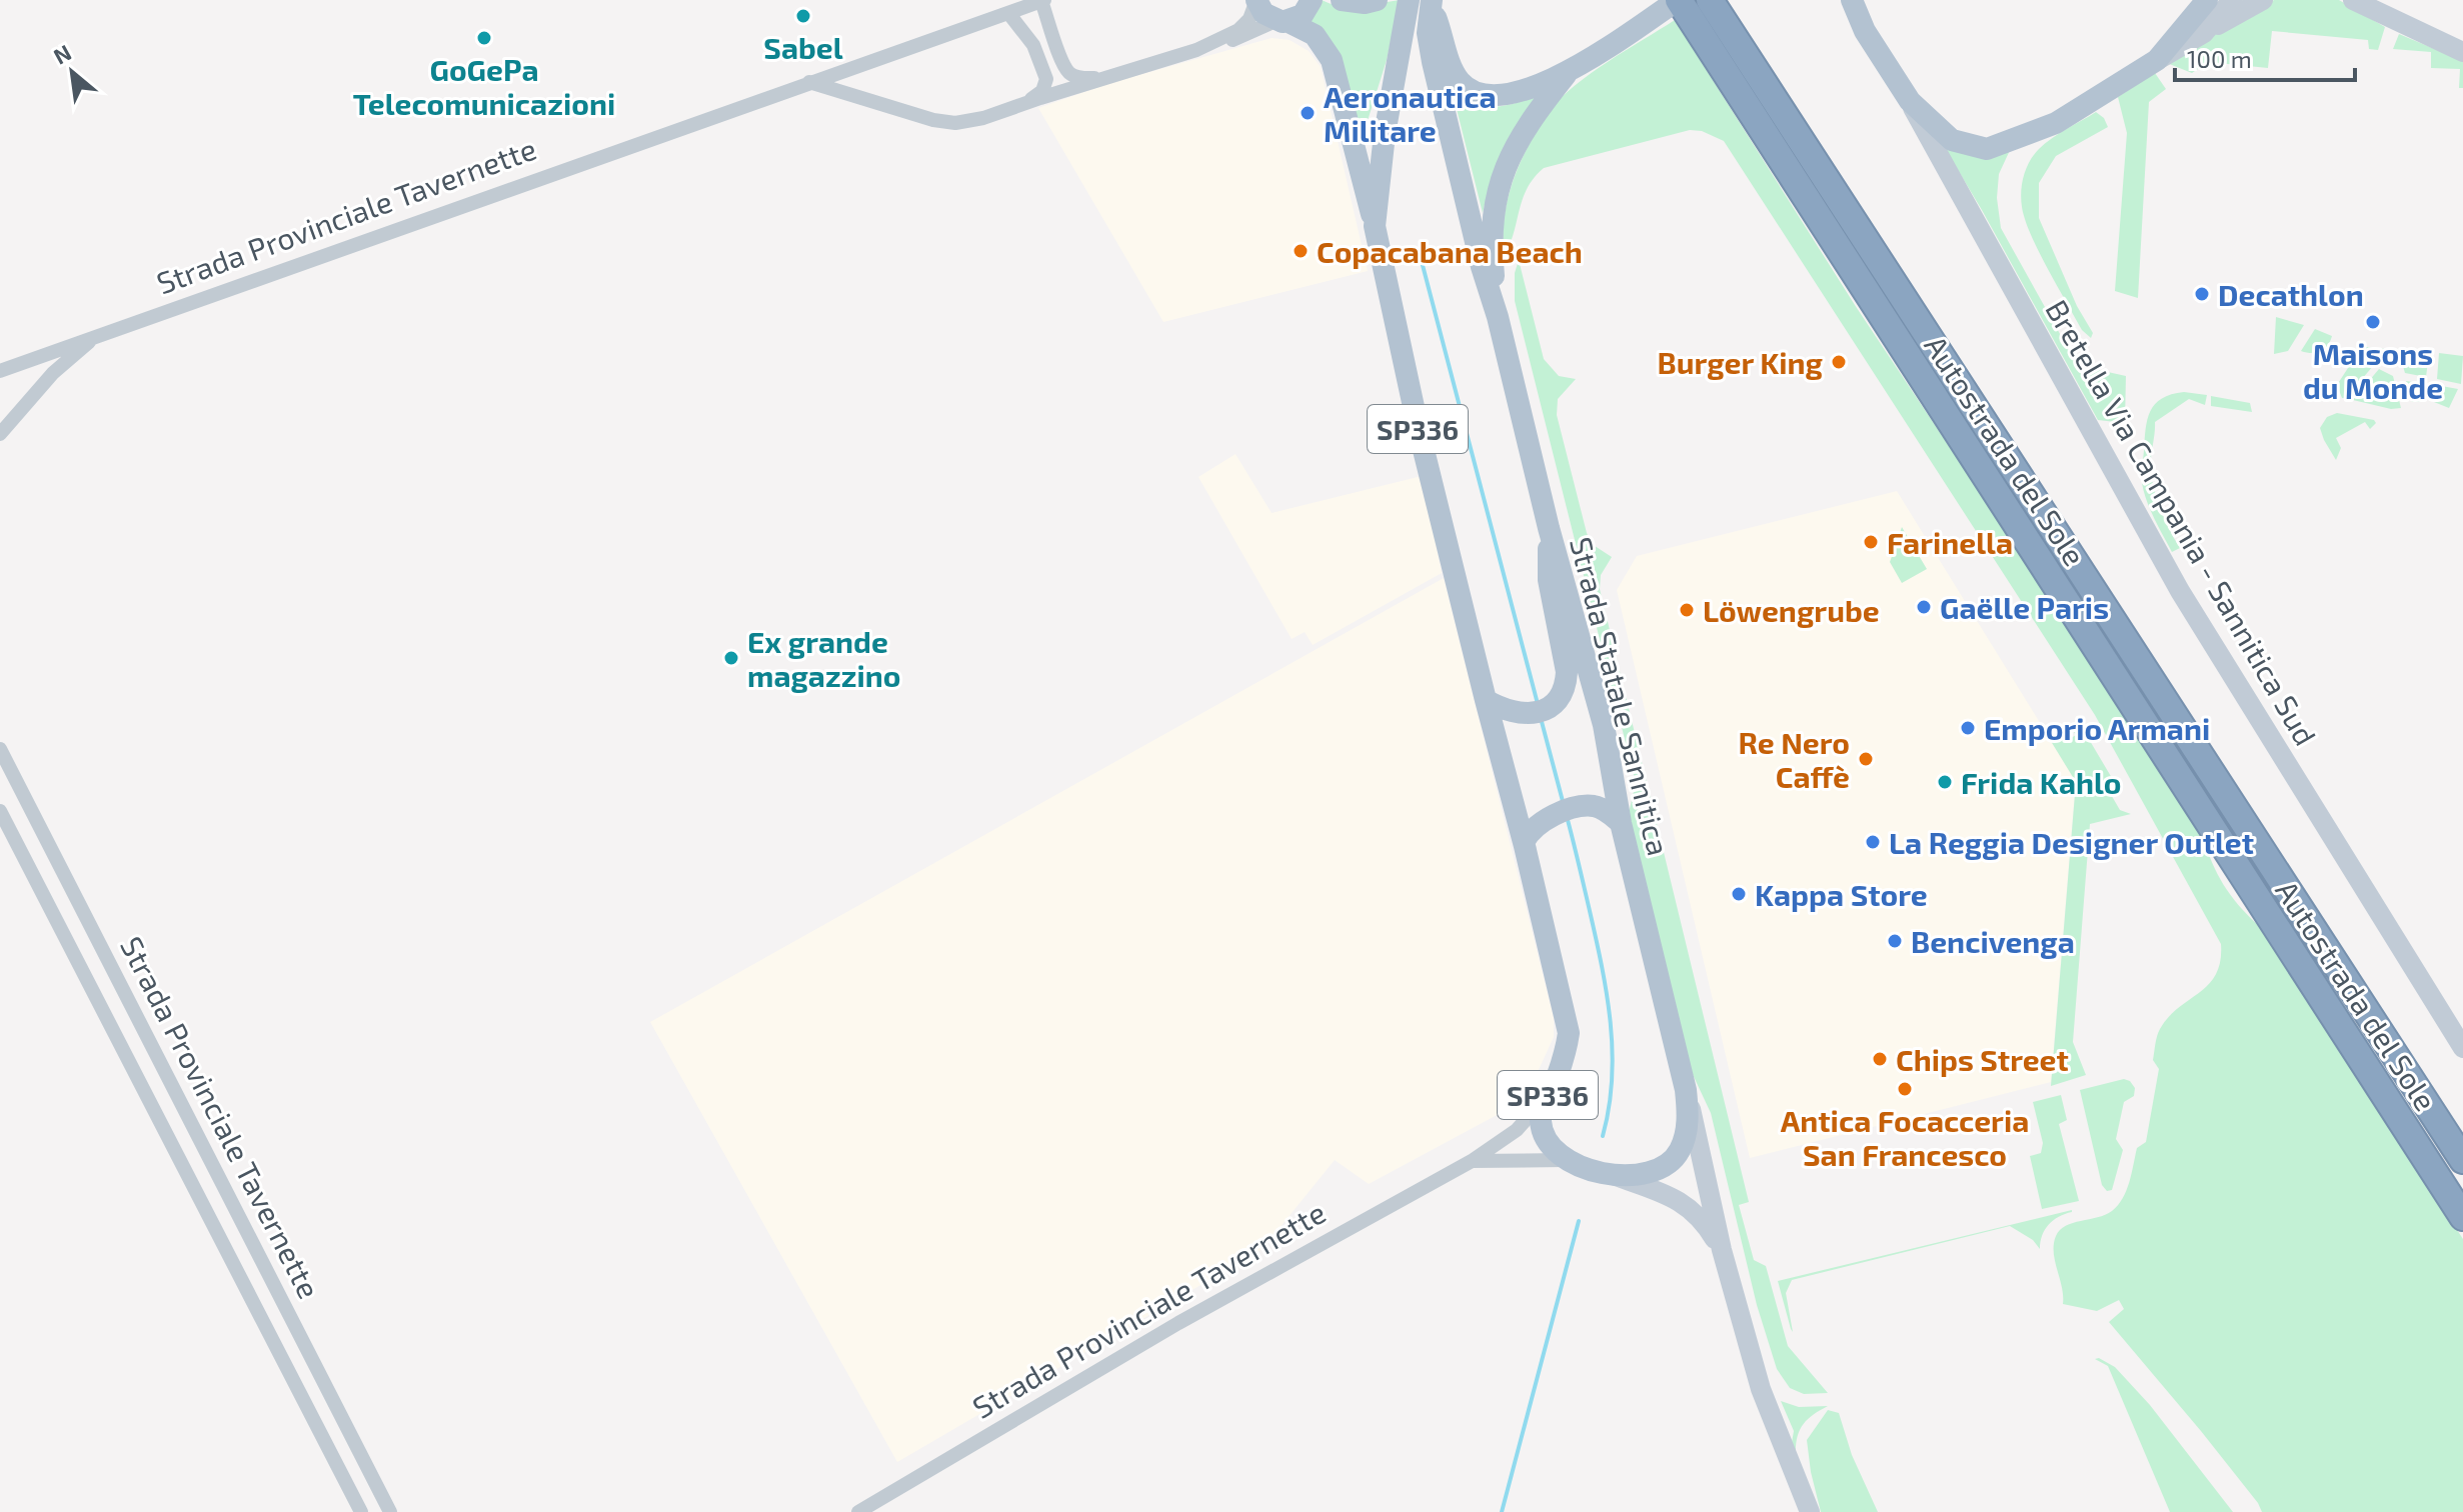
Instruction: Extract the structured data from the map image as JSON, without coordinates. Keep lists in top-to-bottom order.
{
  "streets": {
    "highway": ["Autostrada del Sole"],
    "main road": ["SP336", "Strada Statale Sannitica"],
    "street": ["Strada Provinciale Tavernette", "Bretella Via Campania - Sannitica Sud"]
  },
  "crossings": [
    ["Strada Provinciale Tavernette", "SP336"],
    ["Strada Provinciale Tavernette", "Strada Statale Sannitica"],
    ["SP336", "Strada Statale Sannitica"],
    ["Autostrada del Sole", "Strada Statale Sannitica"]
  ],
  "places": [
    "Sabel",
    "GoGePa Telecomunicazioni",
    "Aeronautica Militare",
    "Copacabana Beach",
    "Decathlon",
    "Maisons du Monde",
    "Burger King",
    "Farinella",
    "Gaëlle Paris",
    "Löwengrube",
    "Ex grande magazzino",
    "Emporio Armani",
    "Re Nero Caffè",
    "Frida Kahlo",
    "La Reggia Designer Outlet",
    "Kappa Store",
    "Bencivenga",
    "Chips Street",
    "Antica Focacceria San Francesco"
  ],
  "scale_bar": "100 m",
  "north": "top left"
}
